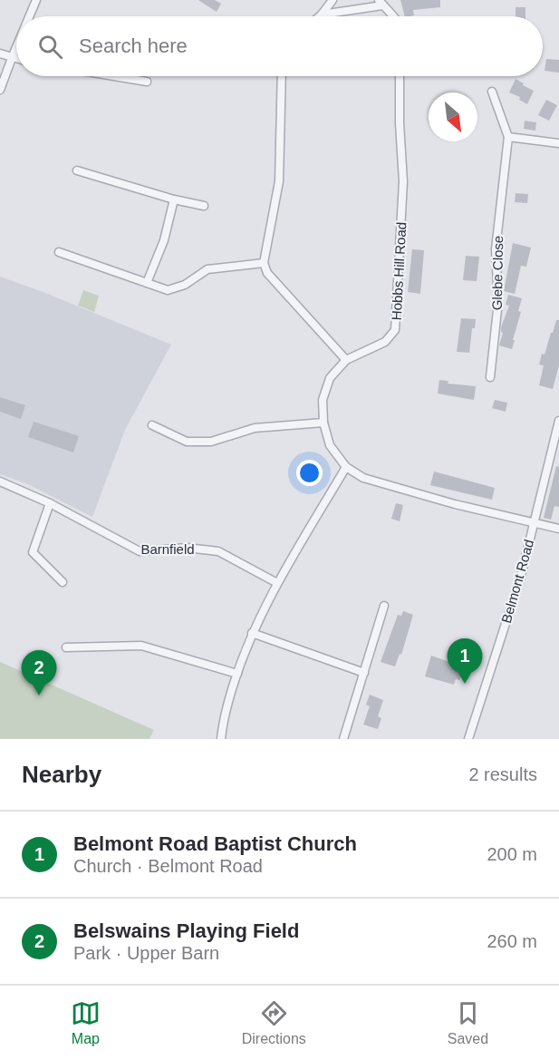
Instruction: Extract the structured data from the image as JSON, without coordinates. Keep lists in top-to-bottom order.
{
  "streets": {
    "street": [
      "Hobbs Hill Road",
      "Glebe Close",
      "Barnfield",
      "Belmont Road"
    ]
  },
  "crossings": [
    ["Hobbs Hill Road", "Belmont Road"]
  ],
  "north": "bottom right",
  "page": {
    "search": "Search here",
    "pins": ["1", "2"],
    "heading": ["Nearby", "2 results"],
    "list": [
      {
        "mark": "1",
        "name": "Belmont Road Baptist Church",
        "note": "Church · Belmont Road",
        "value": "200 m"
      },
      {
        "mark": "2",
        "name": "Belswains Playing Field",
        "note": "Park · Upper Barn",
        "value": "260 m"
      }
    ],
    "nav": ["Map", "Directions", "Saved"]
  }
}
